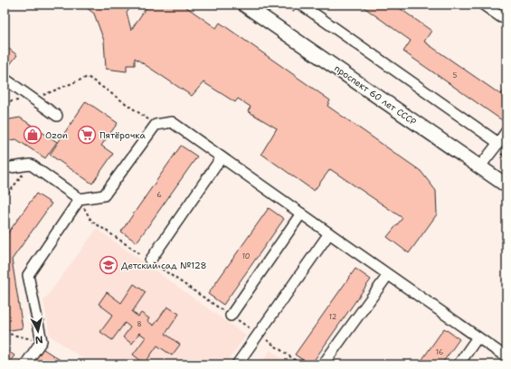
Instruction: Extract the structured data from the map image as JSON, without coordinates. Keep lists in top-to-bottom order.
{
  "streets": {
    "main road": ["проспект 60 лет СССР"]
  },
  "places": {
    "shop": ["Ozon"],
    "supermarket": ["Пятёрочка"],
    "school or university": ["Детский сад №128"]
  },
  "house_numbers": [
    "5",
    "6",
    "10",
    "12",
    "8",
    "16"
  ],
  "north": "bottom"
}
